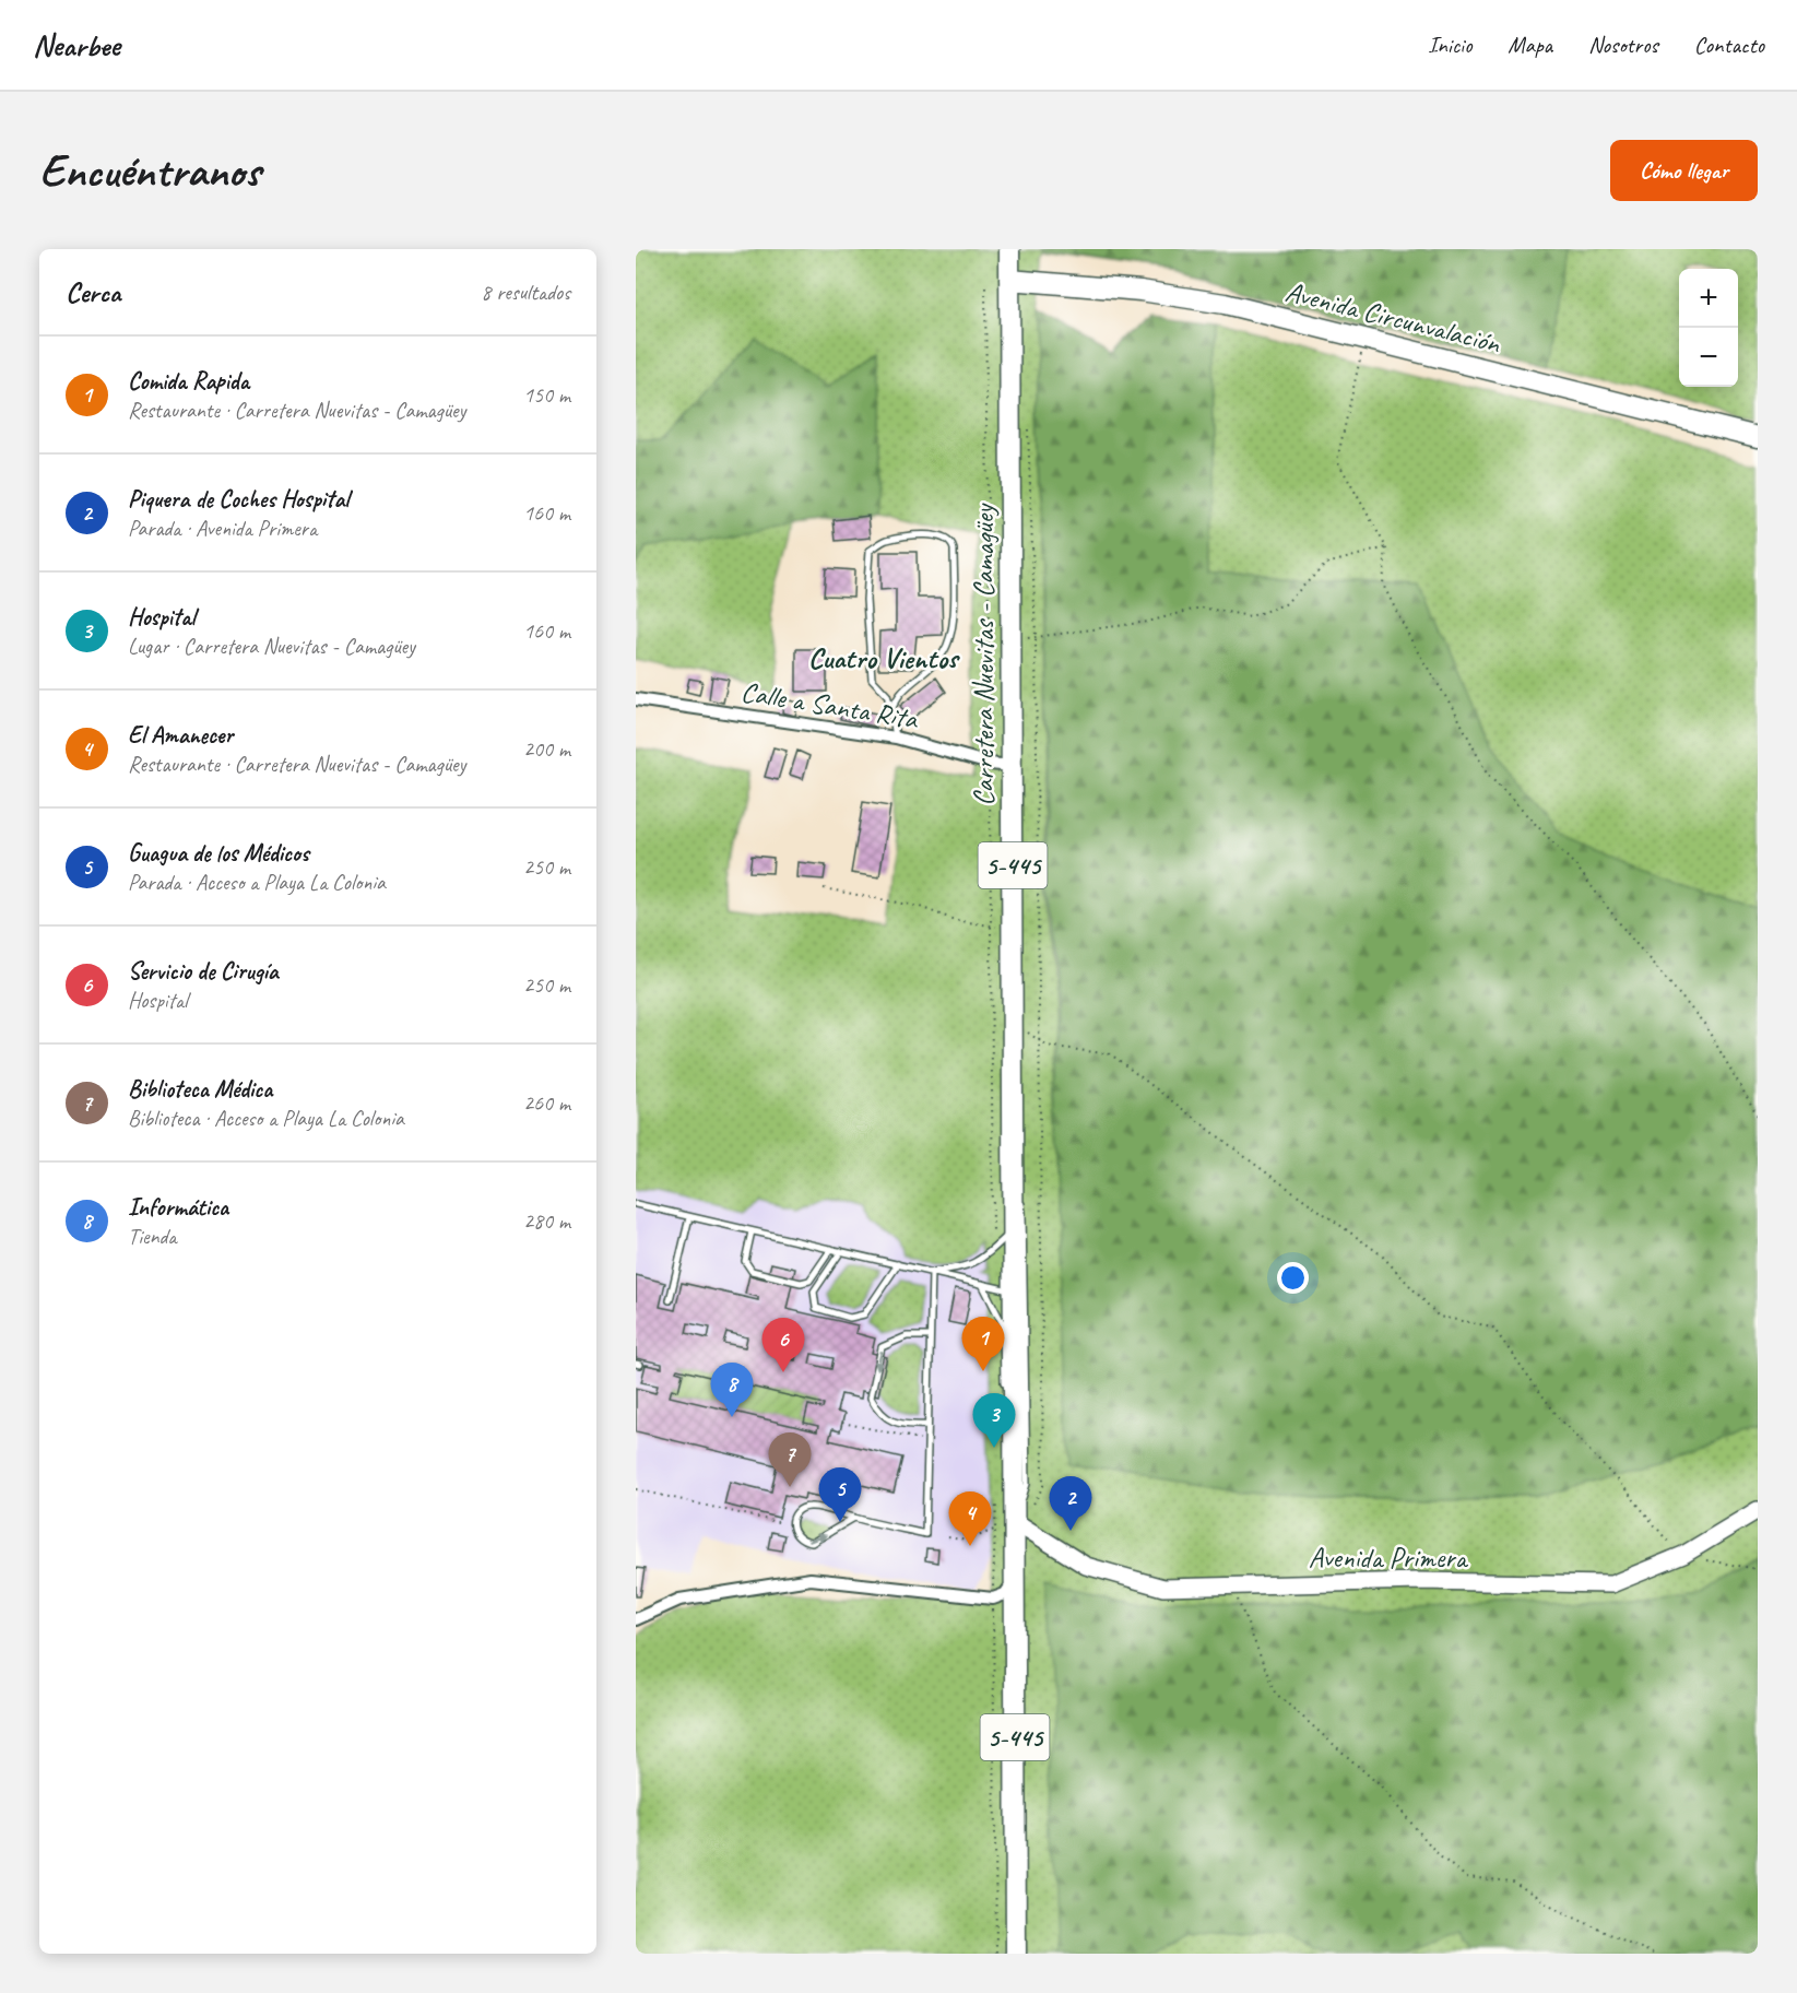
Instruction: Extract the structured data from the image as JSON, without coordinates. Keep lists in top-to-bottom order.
{
  "streets": {
    "highway": ["Avenida Circunvalación", "Carretera Nuevitas - Camagüey", "5-445"],
    "main road": ["Avenida Primera"],
    "street": ["Calle a Santa Rita"]
  },
  "crossings": [
    ["Avenida Circunvalación", "Carretera Nuevitas - Camagüey"],
    ["Carretera Nuevitas - Camagüey", "Calle a Santa Rita"],
    ["Carretera Nuevitas - Camagüey", "Avenida Primera"]
  ],
  "districts": ["Cuatro Vientos"],
  "page": {
    "header": "Nearbee",
    "nav": [
      "Inicio",
      "Mapa",
      "Nosotros",
      "Contacto"
    ],
    "buttons": "Cómo llegar",
    "title": "Encuéntranos",
    "heading": ["Cerca", "8 resultados"],
    "map_buttons": ["+", "−"],
    "list": [
      {
        "mark": "1",
        "name": "Comida Rapida",
        "note": "Restaurante · Carretera Nuevitas - Camagüey",
        "value": "150 m"
      },
      {
        "mark": "2",
        "name": "Piquera de Coches Hospital",
        "note": "Parada · Avenida Primera",
        "value": "160 m"
      },
      {
        "mark": "3",
        "name": "Hospital",
        "note": "Lugar · Carretera Nuevitas - Camagüey",
        "value": "160 m"
      },
      {
        "mark": "4",
        "name": "El Amanecer",
        "note": "Restaurante · Carretera Nuevitas - Camagüey",
        "value": "200 m"
      },
      {
        "mark": "5",
        "name": "Guagua de los Médicos",
        "note": "Parada · Acceso a Playa La Colonia",
        "value": "250 m"
      },
      {
        "mark": "6",
        "name": "Servicio de Cirugía",
        "note": "Hospital",
        "value": "250 m"
      },
      {
        "mark": "7",
        "name": "Biblioteca Médica",
        "note": "Biblioteca · Acceso a Playa La Colonia",
        "value": "260 m"
      },
      {
        "mark": "8",
        "name": "Informática",
        "note": "Tienda",
        "value": "280 m"
      }
    ],
    "pins": [
      "1",
      "6",
      "8",
      "3",
      "7",
      "5",
      "2",
      "4"
    ]
  }
}
